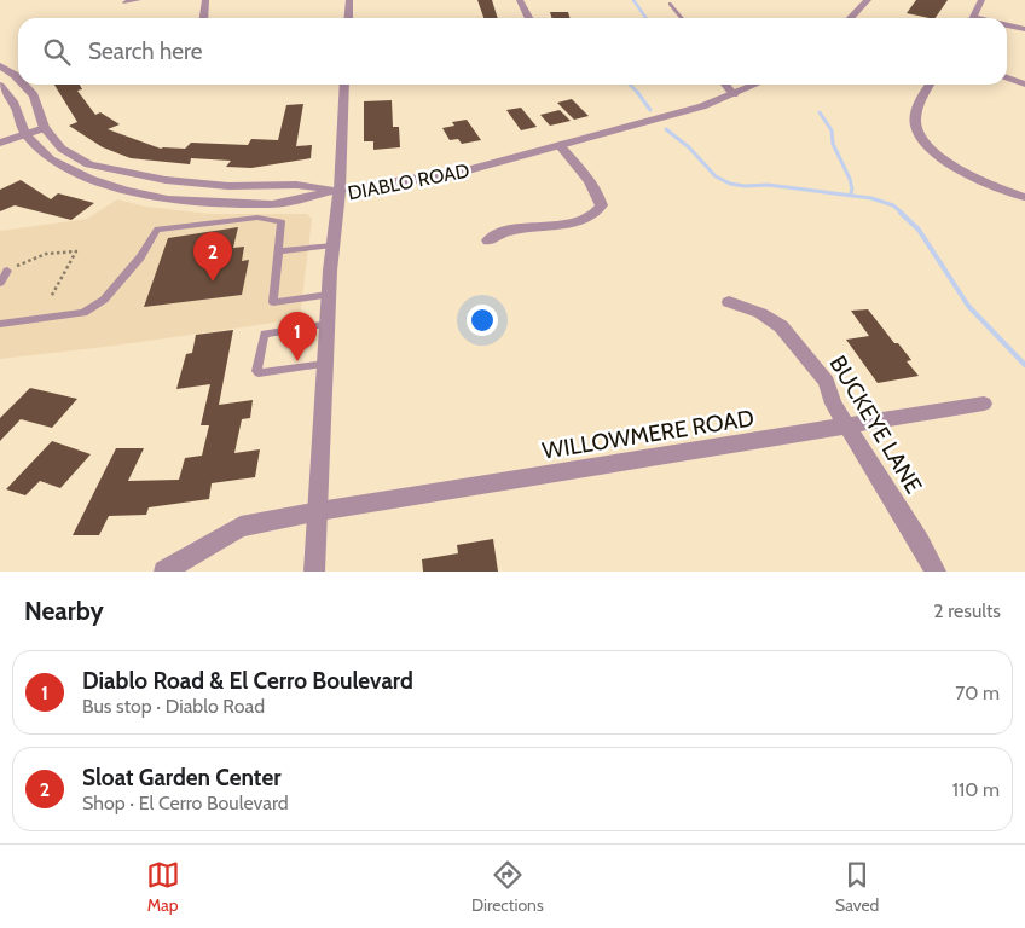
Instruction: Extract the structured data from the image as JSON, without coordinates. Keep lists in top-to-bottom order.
{
  "streets": {
    "street": ["DIABLO ROAD", "BUCKEYE LANE", "WILLOWMERE ROAD"]
  },
  "crossings": [
    ["DIABLO ROAD", "WILLOWMERE ROAD"],
    ["BUCKEYE LANE", "WILLOWMERE ROAD"]
  ],
  "page": {
    "search": "Search here",
    "pins": ["2", "1"],
    "heading": ["Nearby", "2 results"],
    "list": [
      {
        "mark": "1",
        "name": "Diablo Road & El Cerro Boulevard",
        "note": "Bus stop · Diablo Road",
        "value": "70 m"
      },
      {
        "mark": "2",
        "name": "Sloat Garden Center",
        "note": "Shop · El Cerro Boulevard",
        "value": "110 m"
      }
    ],
    "nav": ["Map", "Directions", "Saved"]
  }
}
